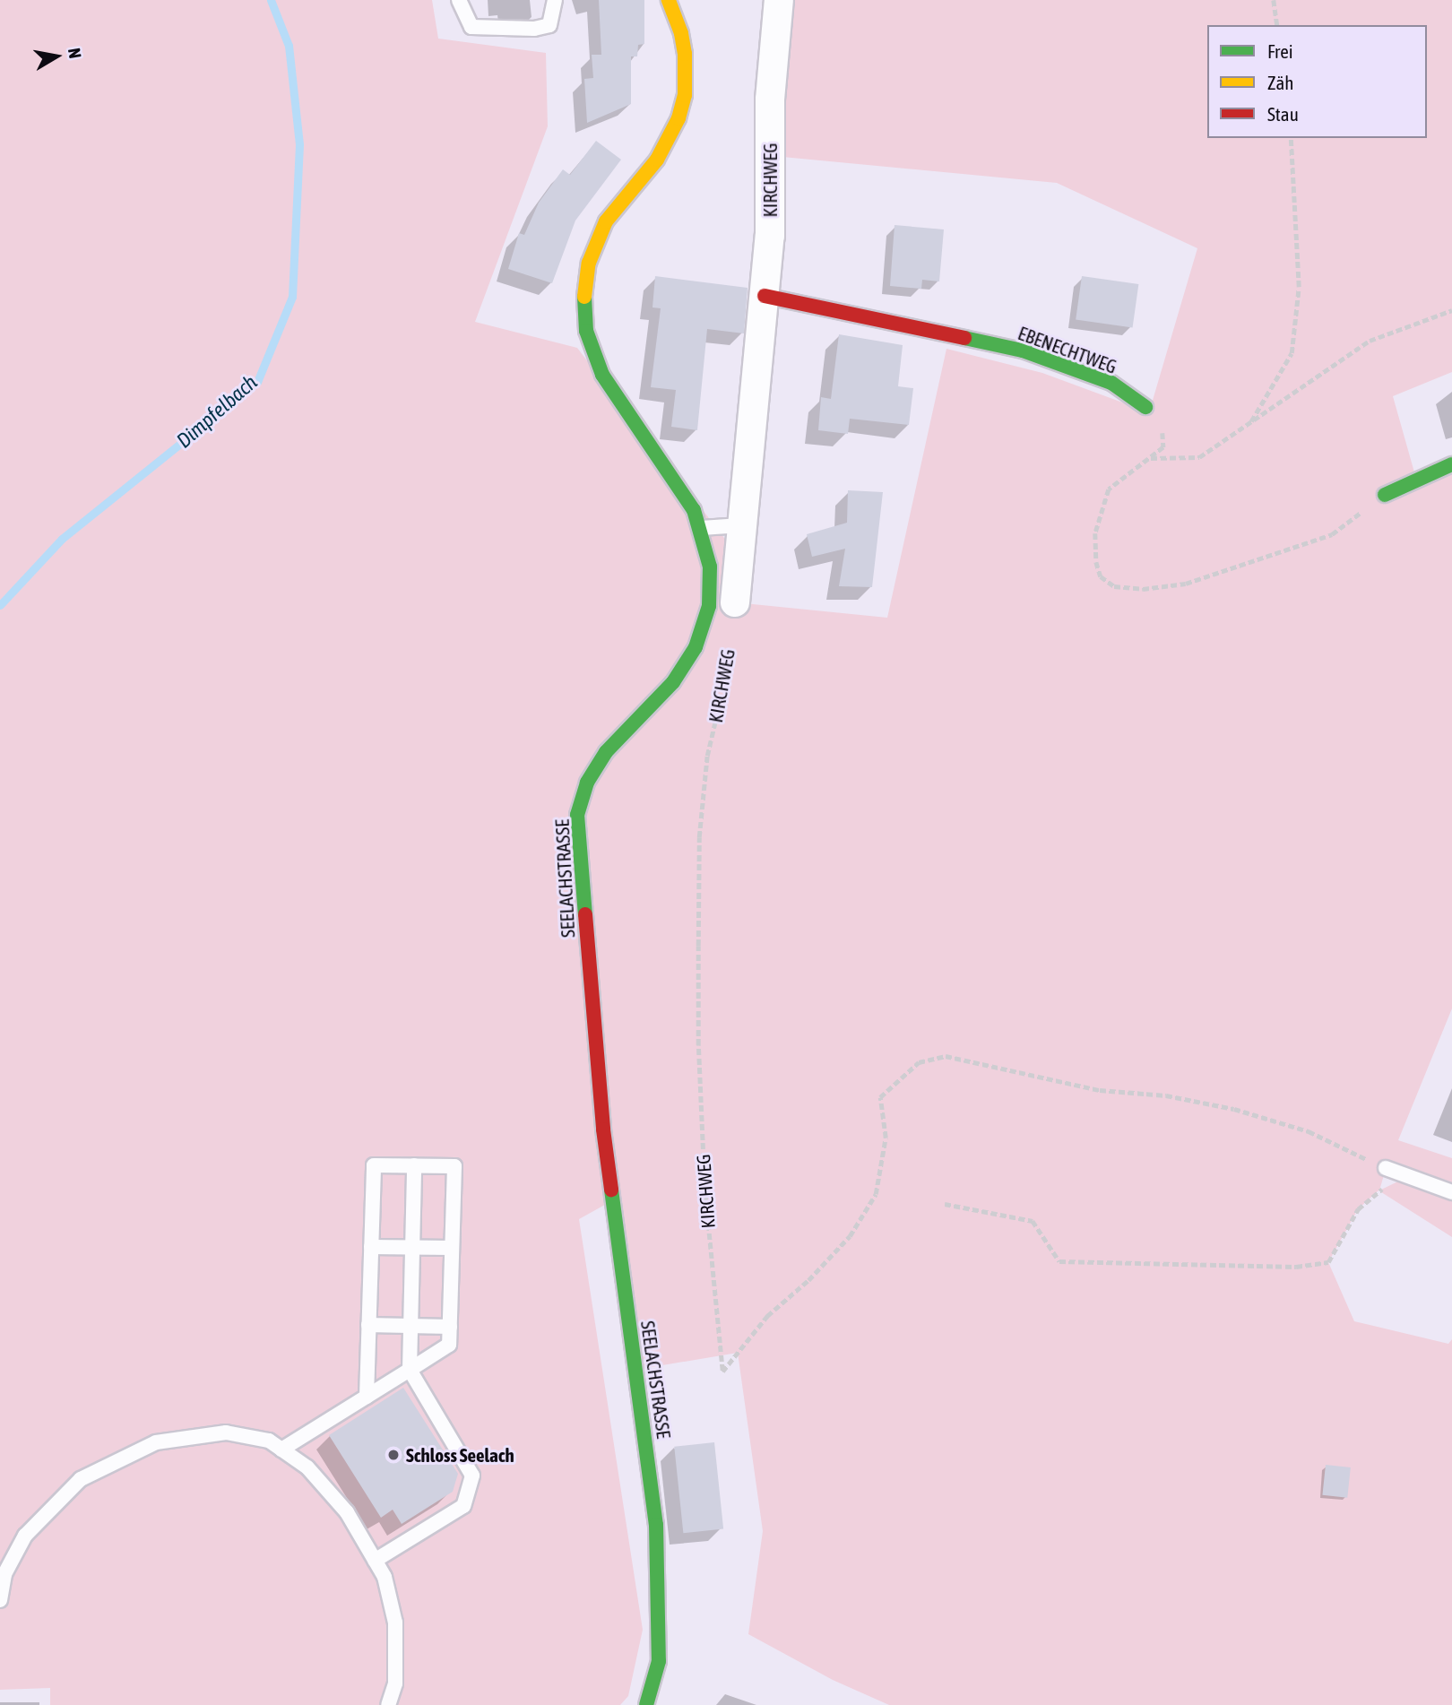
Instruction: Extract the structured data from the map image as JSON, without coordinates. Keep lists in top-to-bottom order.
{
  "streets": {
    "street": ["KIRCHWEG", "EBENECHTWEG", "SEELACHSTRASSE"]
  },
  "crossings": [
    ["KIRCHWEG", "EBENECHTWEG"]
  ],
  "water": ["Dimpfelbach"],
  "places": ["Schloss Seelach"],
  "legend": ["Frei", "Zäh", "Stau"],
  "north": "right"
}
